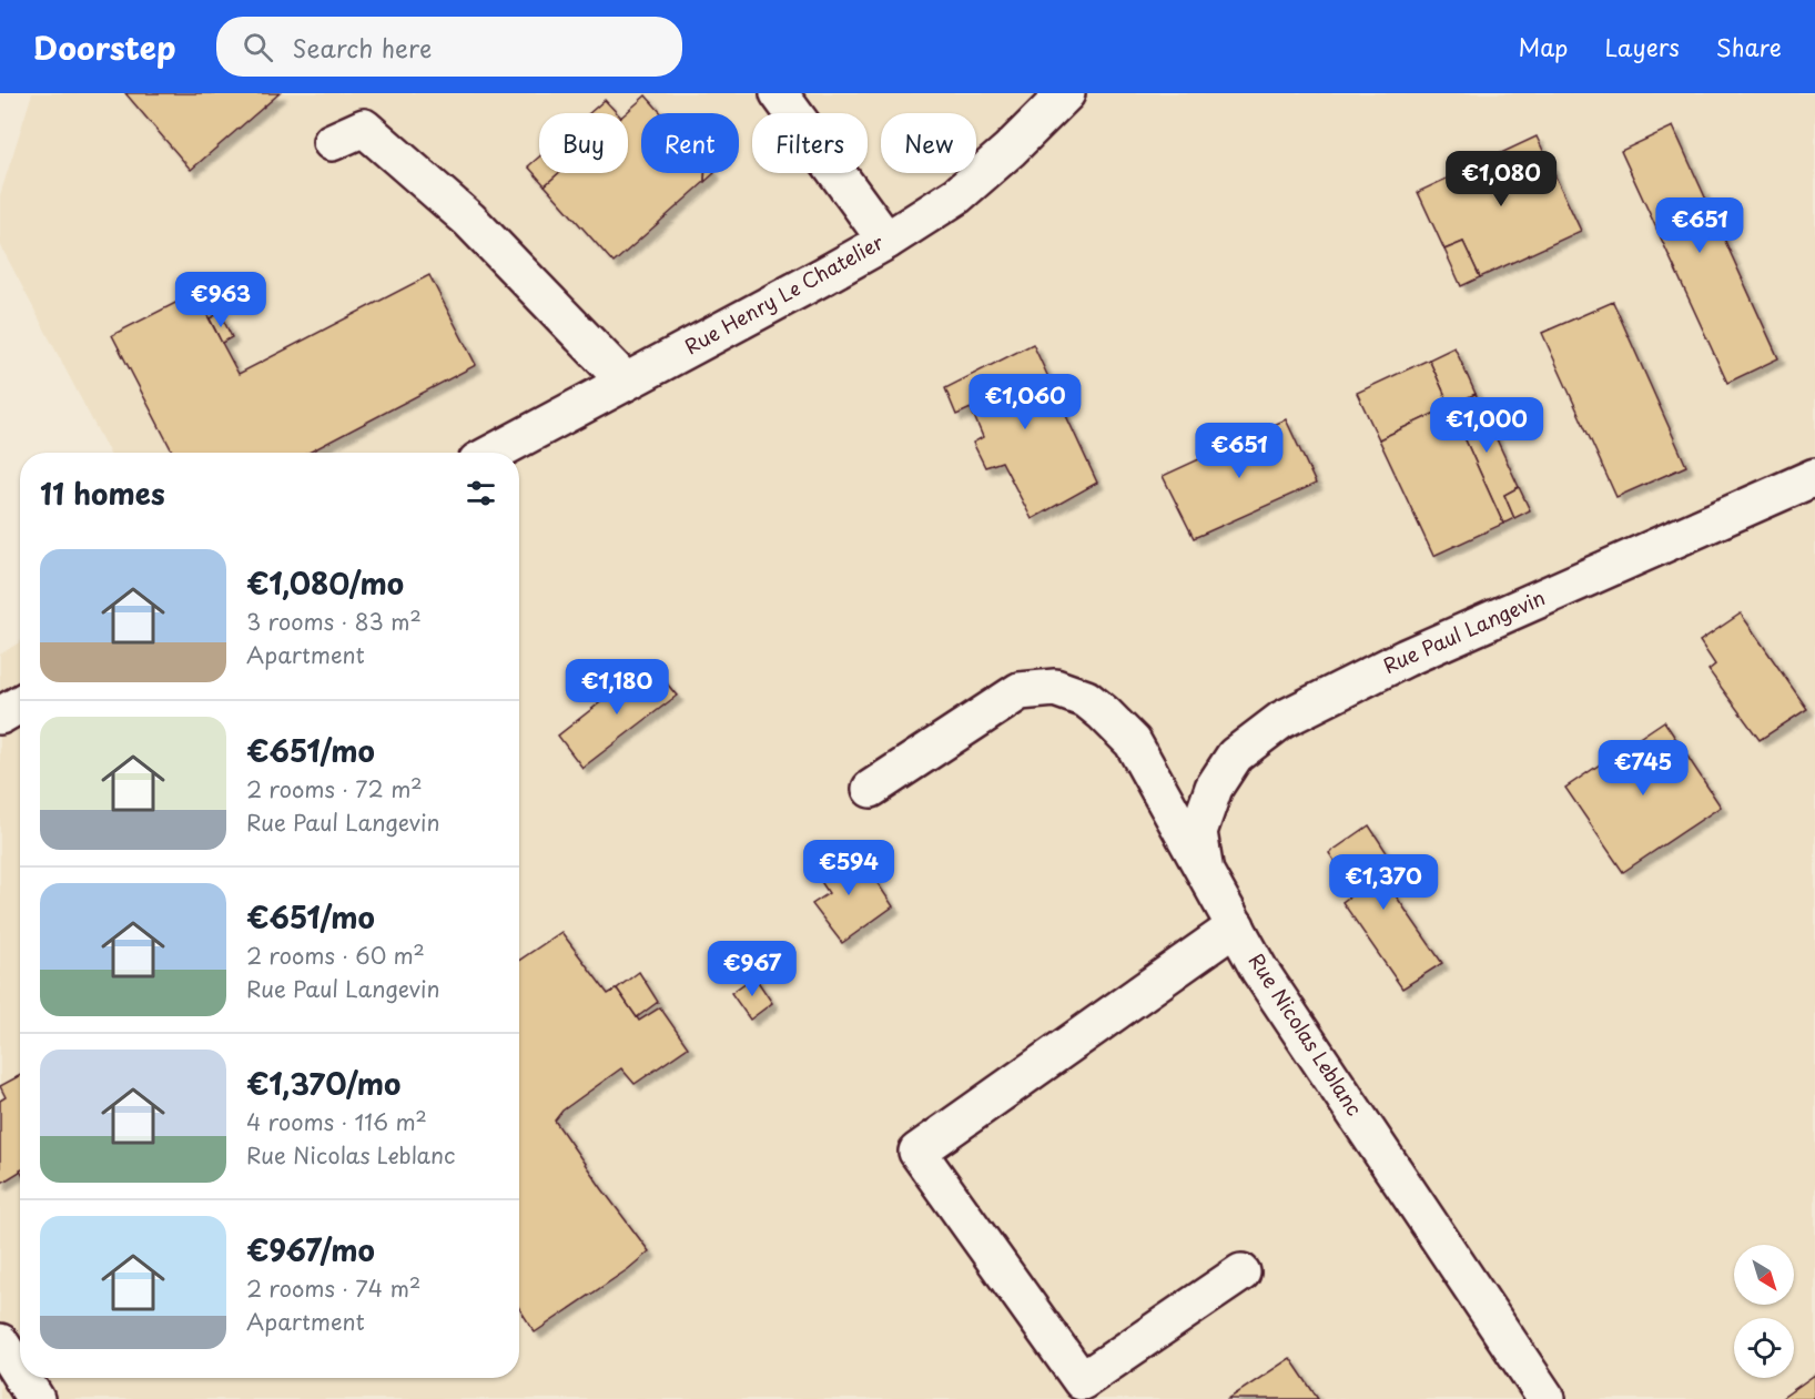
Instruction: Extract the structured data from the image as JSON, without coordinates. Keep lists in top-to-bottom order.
{
  "streets": {
    "street": ["Rue Henry Le Chatelier", "Rue Paul Langevin", "Rue Nicolas Leblanc"]
  },
  "crossings": [
    ["Rue Paul Langevin", "Rue Nicolas Leblanc"]
  ],
  "north": "bottom right",
  "page": {
    "header": "Doorstep",
    "search": "Search here",
    "nav": ["Map", "Layers", "Share"],
    "chip": [
      "Buy",
      "Rent",
      "Filters",
      "New"
    ],
    "price": [
      "€1,080",
      "€651",
      "€963",
      "€1,060",
      "€1,000",
      "€651",
      "€1,180",
      "€745",
      "€594",
      "€1,370",
      "€967"
    ],
    "heading": "11 homes",
    "list": [
      {
        "name": "€1,080/mo",
        "note": "3 rooms · 83 m² · Apartment"
      },
      {
        "name": "€651/mo",
        "note": "2 rooms · 72 m² · Rue Paul Langevin"
      },
      {
        "name": "€651/mo",
        "note": "2 rooms · 60 m² · Rue Paul Langevin"
      },
      {
        "name": "€1,370/mo",
        "note": "4 rooms · 116 m² · Rue Nicolas Leblanc"
      },
      {
        "name": "€967/mo",
        "note": "2 rooms · 74 m² · Apartment"
      }
    ]
  }
}
